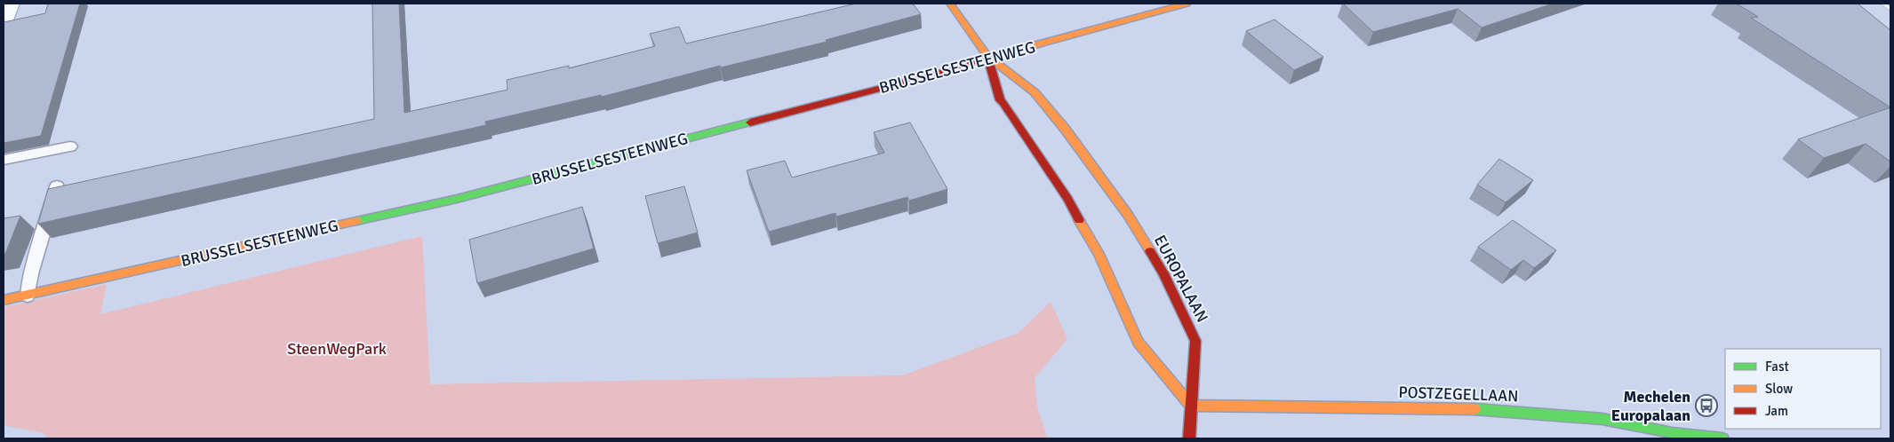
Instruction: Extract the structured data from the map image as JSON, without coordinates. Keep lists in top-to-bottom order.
{
  "streets": {
    "street": ["BRUSSELSESTEENWEG", "EUROPALAAN", "POSTZEGELLAAN"]
  },
  "crossings": [
    ["BRUSSELSESTEENWEG", "EUROPALAAN"],
    ["EUROPALAAN", "POSTZEGELLAAN"]
  ],
  "parks": ["SteenWegPark"],
  "places": {
    "bus stop": ["Mechelen Europalaan"]
  },
  "legend": ["Fast", "Slow", "Jam"]
}
